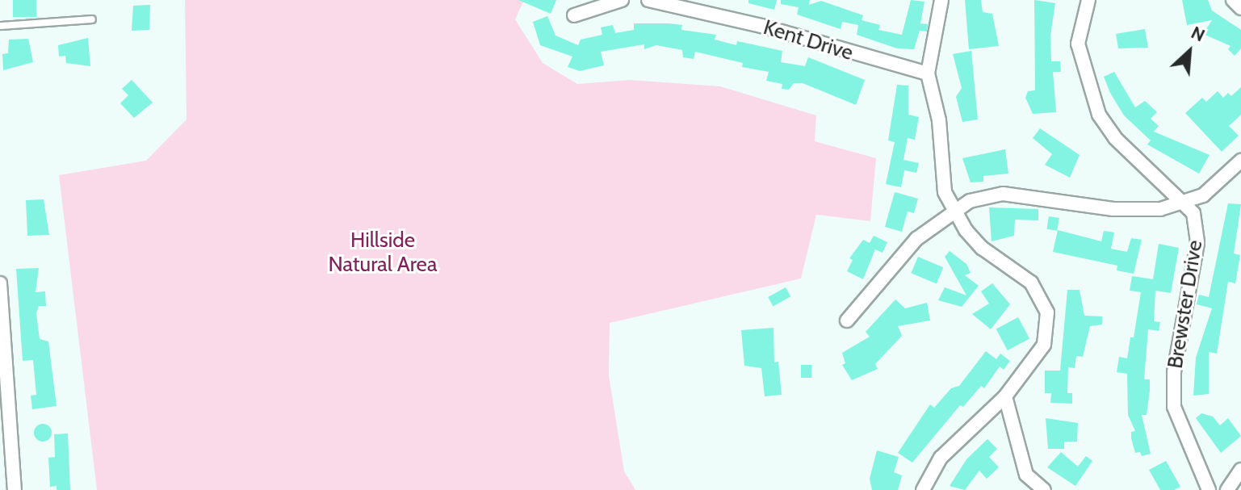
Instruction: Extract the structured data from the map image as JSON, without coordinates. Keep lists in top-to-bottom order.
{
  "streets": {
    "street": ["Kent Drive", "Brewster Drive"]
  },
  "parks": ["Hillside Natural Area"],
  "north": "top right"
}
